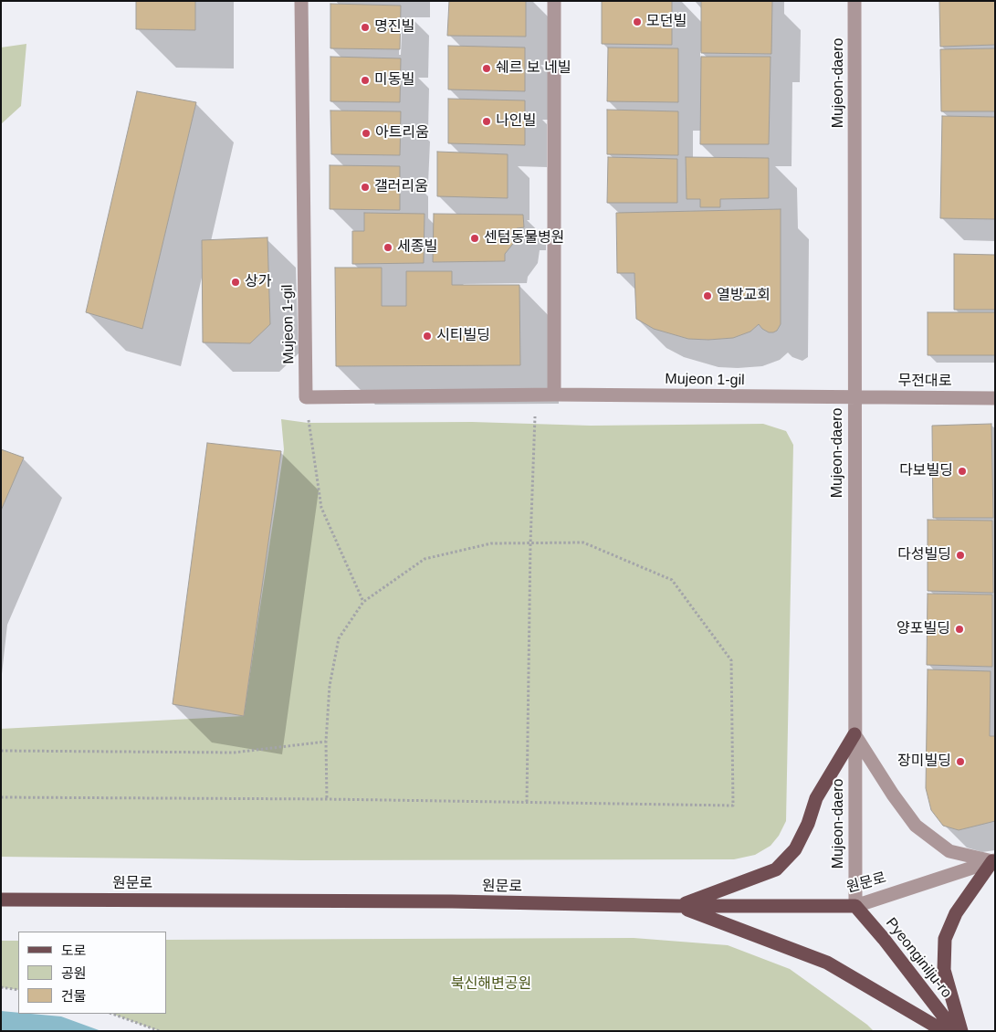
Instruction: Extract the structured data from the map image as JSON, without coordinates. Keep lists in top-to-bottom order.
{
  "streets": {
    "main road": ["원문로", "Pyeonginilju-ro"],
    "street": ["Mujeon-daero", "Mujeon 1-gil", "무전대로"]
  },
  "crossings": [
    ["Mujeon-daero", "Mujeon 1-gil"],
    ["Mujeon-daero", "무전대로"],
    ["Mujeon-daero", "원문로"],
    ["Mujeon-daero", "Pyeonginilju-ro"],
    ["Mujeon 1-gil", "무전대로"],
    ["원문로", "Pyeonginilju-ro"]
  ],
  "parks": ["북신해변공원"],
  "places": [
    "모던빌",
    "명진빌",
    "쉐르 보 네빌",
    "미동빌",
    "나인빌",
    "아트리움",
    "갤러리움",
    "센텀동물병원",
    "세종빌",
    "상가",
    "열방교회",
    "시티빌딩",
    "다보빌딩",
    "다성빌딩",
    "양포빌딩",
    "장미빌딩"
  ],
  "legend": ["도로", "공원", "건물"]
}
